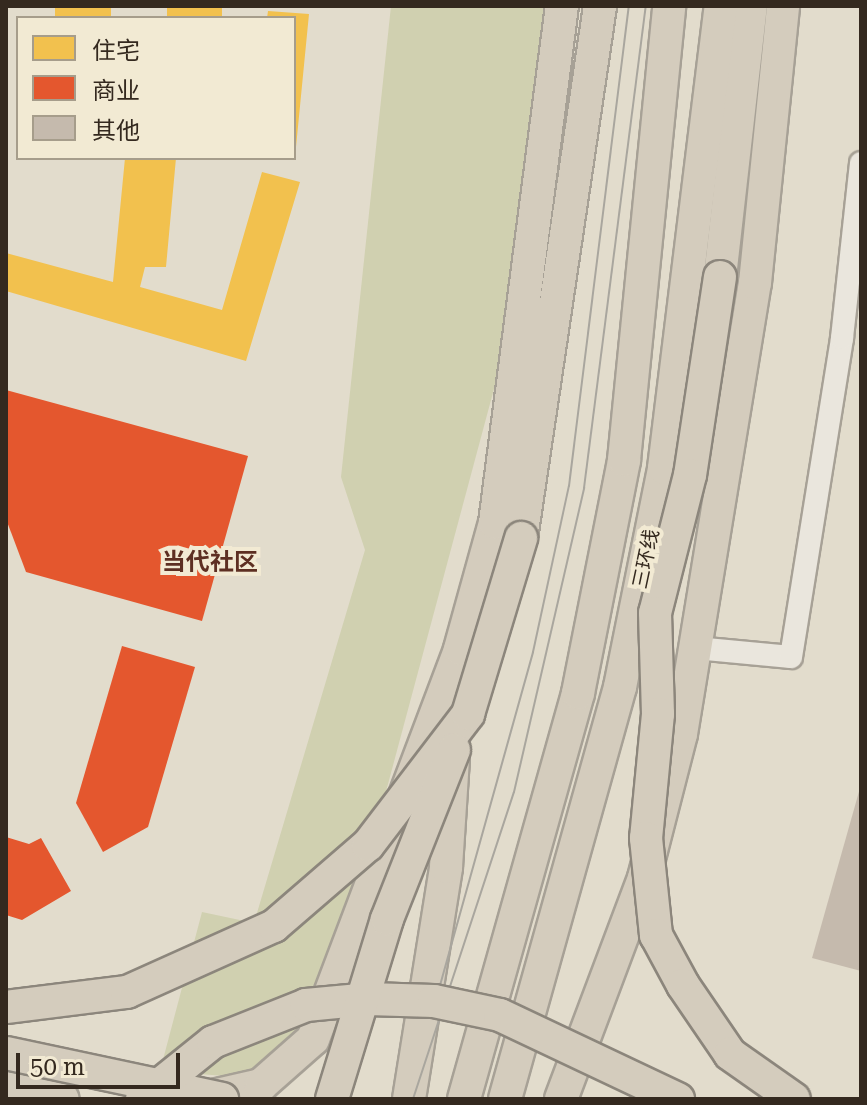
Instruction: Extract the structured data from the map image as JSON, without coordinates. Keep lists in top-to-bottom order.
{
  "streets": {
    "highway": ["三环线"]
  },
  "districts": ["当代社区"],
  "legend": ["住宅", "商业", "其他"],
  "scale_bar": "50 m"
}
